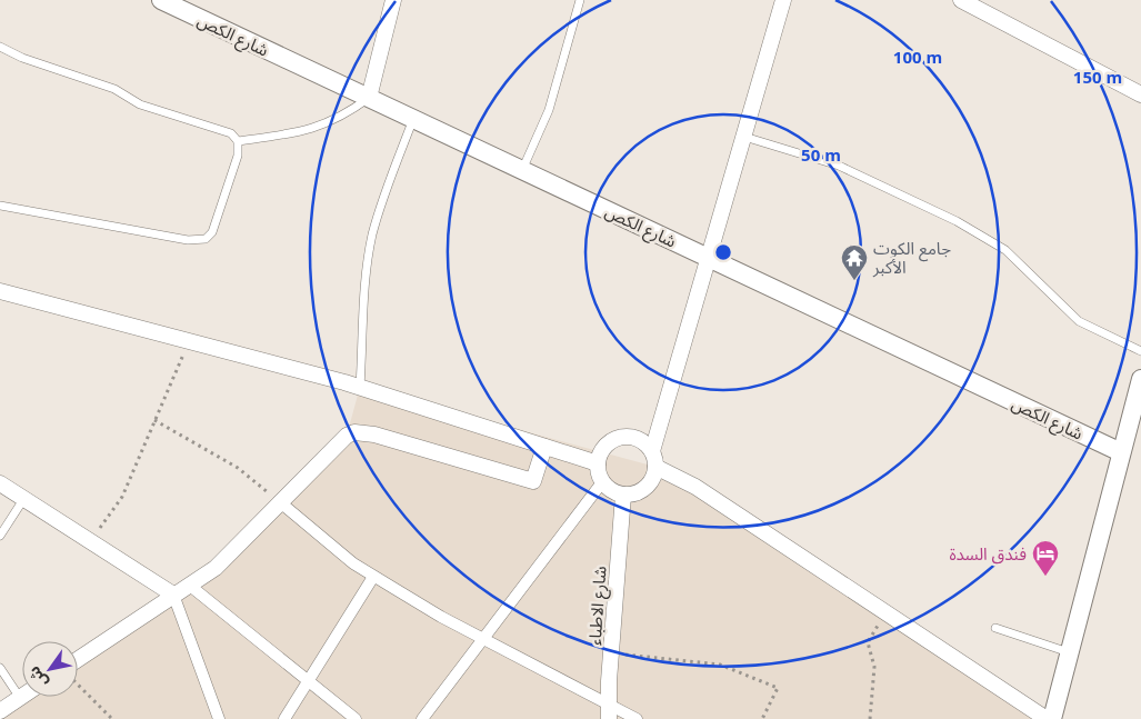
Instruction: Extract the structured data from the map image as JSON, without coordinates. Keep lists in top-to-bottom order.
{
  "streets": {
    "street": ["شارع الكص", "شارع الاطباء"]
  },
  "places": {
    "temple": ["جامع الكوت الأكبر"],
    "hotel": ["فندق السدة"]
  },
  "north": "bottom left",
  "rings": ["100 m", "150 m", "50 m"]
}
